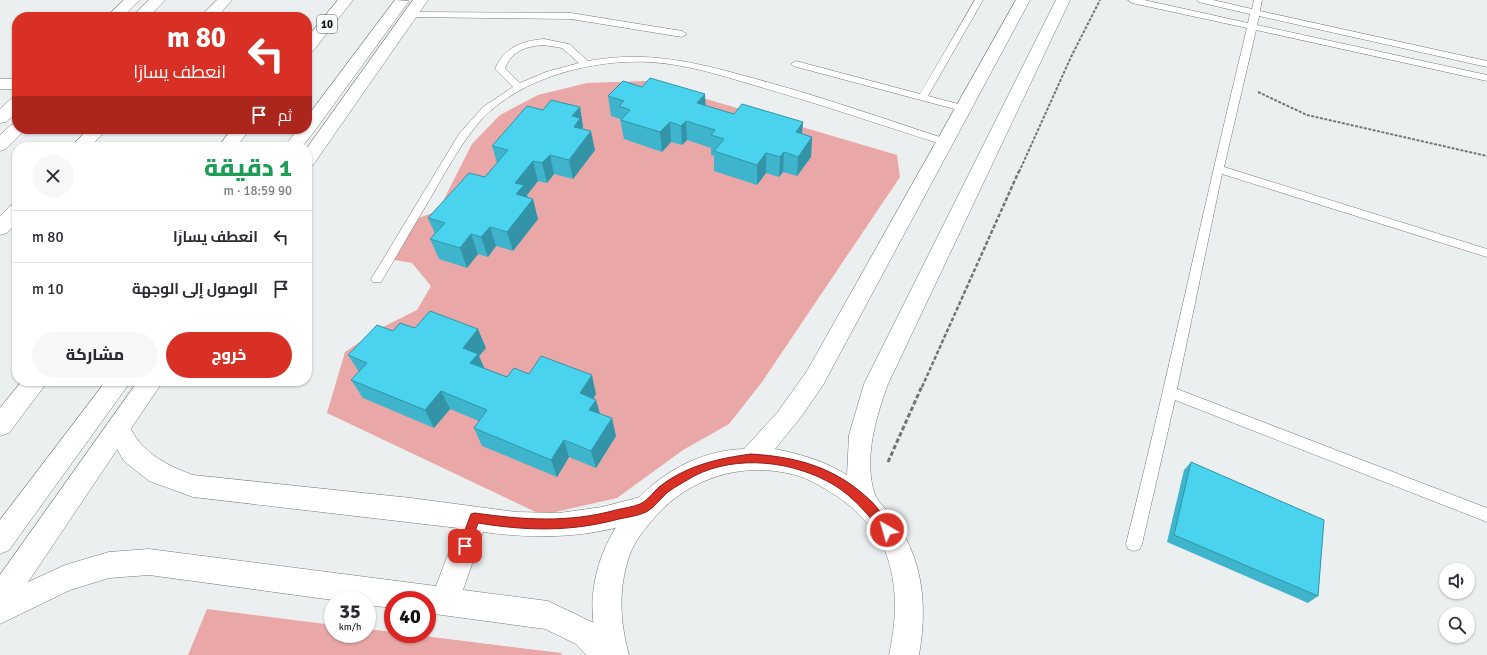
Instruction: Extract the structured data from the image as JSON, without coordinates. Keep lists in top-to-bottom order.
{
  "streets": {
    "main road": ["10"]
  },
  "page": {
    "turn": ["80 m", "انعطف يسارًا"],
    "then": "ثم",
    "heading": ["1 دقيقة", "90 m · 18:59"],
    "list": [
      {
        "name": "انعطف يسارًا",
        "value": "80 m"
      },
      {
        "name": "الوصول إلى الوجهة",
        "value": "10 m"
      }
    ],
    "buttons": ["خروج", "مشاركة"],
    "speed": "35 km/h",
    "limit": "40"
  }
}
